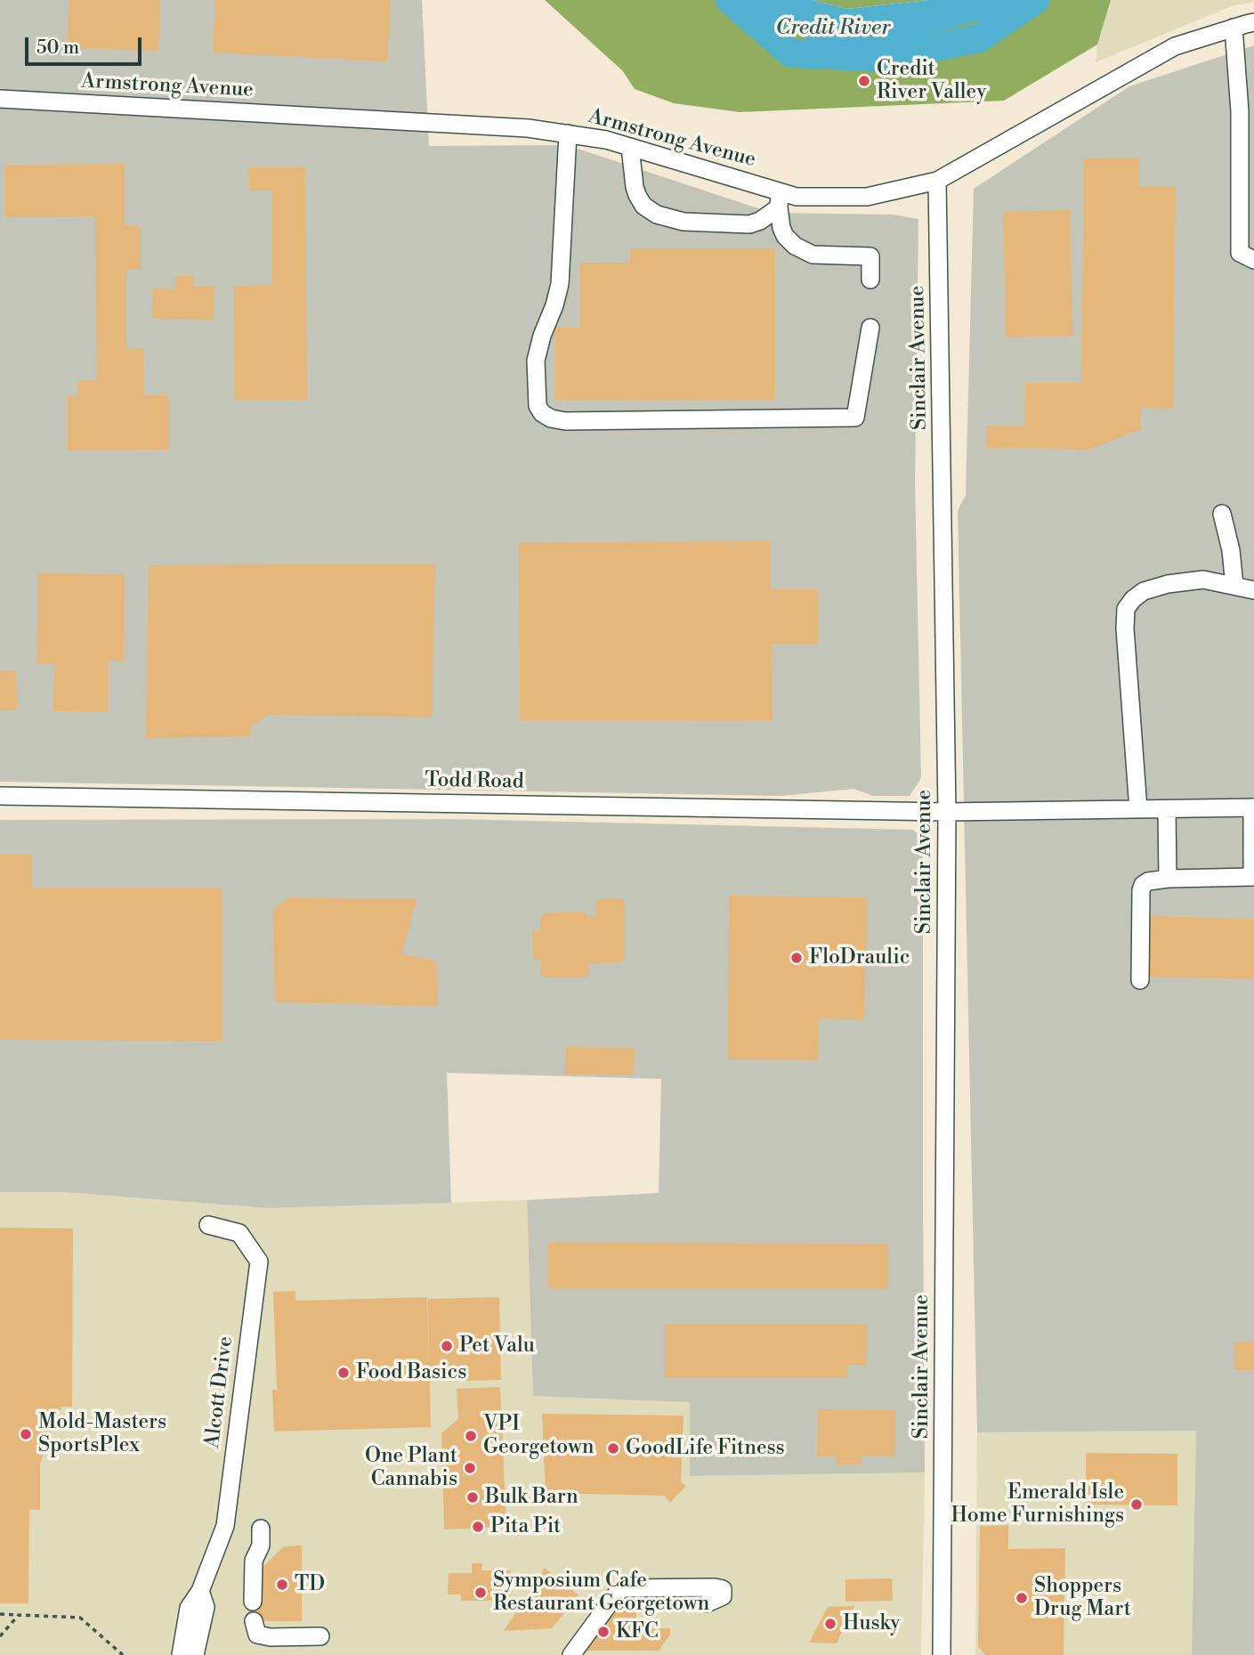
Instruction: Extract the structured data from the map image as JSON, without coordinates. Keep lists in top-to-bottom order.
{
  "streets": {
    "street": [
      "Armstrong Avenue",
      "Sinclair Avenue",
      "Todd Road",
      "Alcott Drive"
    ]
  },
  "crossings": [
    ["Armstrong Avenue", "Sinclair Avenue"],
    ["Sinclair Avenue", "Todd Road"]
  ],
  "water": ["Credit River"],
  "places": [
    "Credit River Valley",
    "FloDraulic",
    "Pet Valu",
    "Food Basics",
    "Mold-Masters SportsPlex",
    "VPI Georgetown",
    "GoodLife Fitness",
    "One Plant Cannabis",
    "Bulk Barn",
    "Emerald Isle Home Furnishings",
    "Pita Pit",
    "TD",
    "Symposium Cafe Restaurant Georgetown",
    "Shoppers Drug Mart",
    "Husky",
    "KFC"
  ],
  "scale_bar": "50 m"
}
